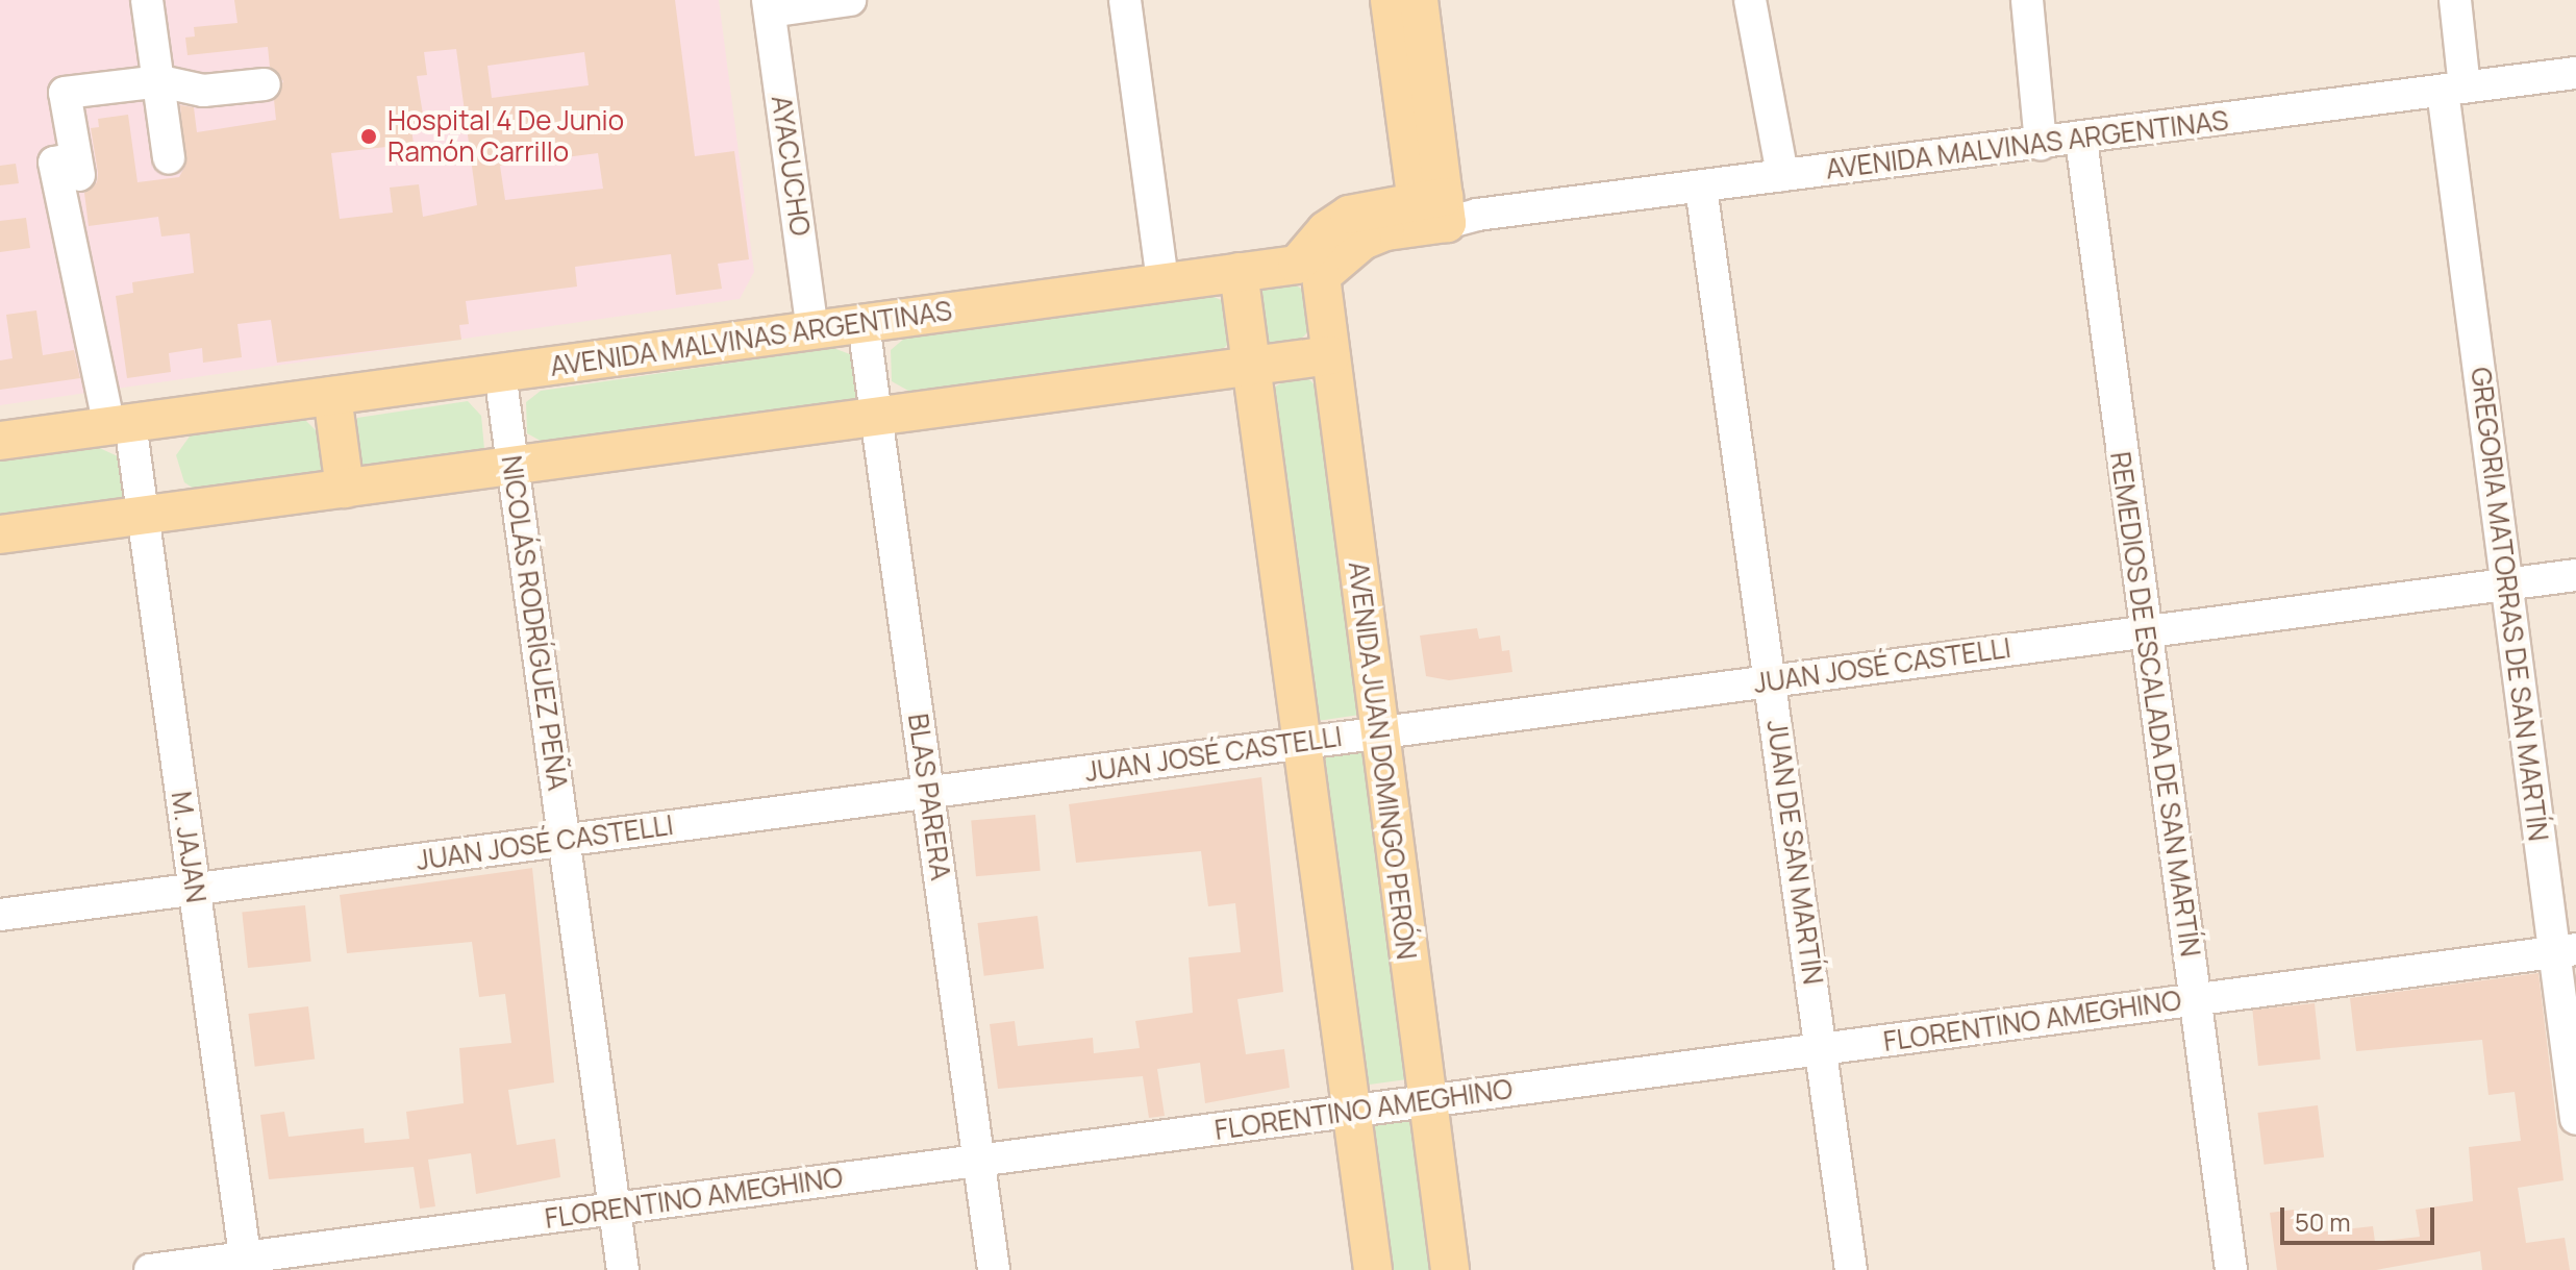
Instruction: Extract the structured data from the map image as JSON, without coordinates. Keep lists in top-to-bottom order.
{
  "streets": {
    "main road": ["AVENIDA MALVINAS ARGENTINAS", "AVENIDA JUAN DOMINGO PERÓN"],
    "street": [
      "AYACUCHO",
      "GREGORIA MATORRAS DE SAN MARTÍN",
      "NICOLÁS RODRÍGUEZ PEÑA",
      "JUAN JOSÉ CASTELLI",
      "REMEDIOS DE ESCALADA DE SAN MARTÍN",
      "BLAS PARERA",
      "M. JAJAN",
      "JUAN DE SAN MARTÍN",
      "FLORENTINO AMEGHINO"
    ]
  },
  "crossings": [
    ["AVENIDA MALVINAS ARGENTINAS", "AYACUCHO"],
    ["AVENIDA MALVINAS ARGENTINAS", "GREGORIA MATORRAS DE SAN MARTÍN"],
    ["AVENIDA MALVINAS ARGENTINAS", "NICOLÁS RODRÍGUEZ PEÑA"],
    ["AVENIDA MALVINAS ARGENTINAS", "REMEDIOS DE ESCALADA DE SAN MARTÍN"],
    ["AVENIDA MALVINAS ARGENTINAS", "AVENIDA JUAN DOMINGO PERÓN"],
    ["AVENIDA MALVINAS ARGENTINAS", "BLAS PARERA"],
    ["AVENIDA MALVINAS ARGENTINAS", "M. JAJAN"],
    ["AVENIDA MALVINAS ARGENTINAS", "JUAN DE SAN MARTÍN"],
    ["GREGORIA MATORRAS DE SAN MARTÍN", "JUAN JOSÉ CASTELLI"],
    ["GREGORIA MATORRAS DE SAN MARTÍN", "FLORENTINO AMEGHINO"],
    ["NICOLÁS RODRÍGUEZ PEÑA", "JUAN JOSÉ CASTELLI"],
    ["NICOLÁS RODRÍGUEZ PEÑA", "FLORENTINO AMEGHINO"],
    ["JUAN JOSÉ CASTELLI", "REMEDIOS DE ESCALADA DE SAN MARTÍN"],
    ["JUAN JOSÉ CASTELLI", "AVENIDA JUAN DOMINGO PERÓN"],
    ["JUAN JOSÉ CASTELLI", "BLAS PARERA"],
    ["JUAN JOSÉ CASTELLI", "M. JAJAN"],
    ["JUAN JOSÉ CASTELLI", "JUAN DE SAN MARTÍN"],
    ["REMEDIOS DE ESCALADA DE SAN MARTÍN", "FLORENTINO AMEGHINO"],
    ["AVENIDA JUAN DOMINGO PERÓN", "FLORENTINO AMEGHINO"],
    ["BLAS PARERA", "FLORENTINO AMEGHINO"],
    ["M. JAJAN", "FLORENTINO AMEGHINO"],
    ["JUAN DE SAN MARTÍN", "FLORENTINO AMEGHINO"]
  ],
  "places": ["Hospital 4 De Junio Ramón Carrillo"],
  "scale_bar": "50 m"
}
